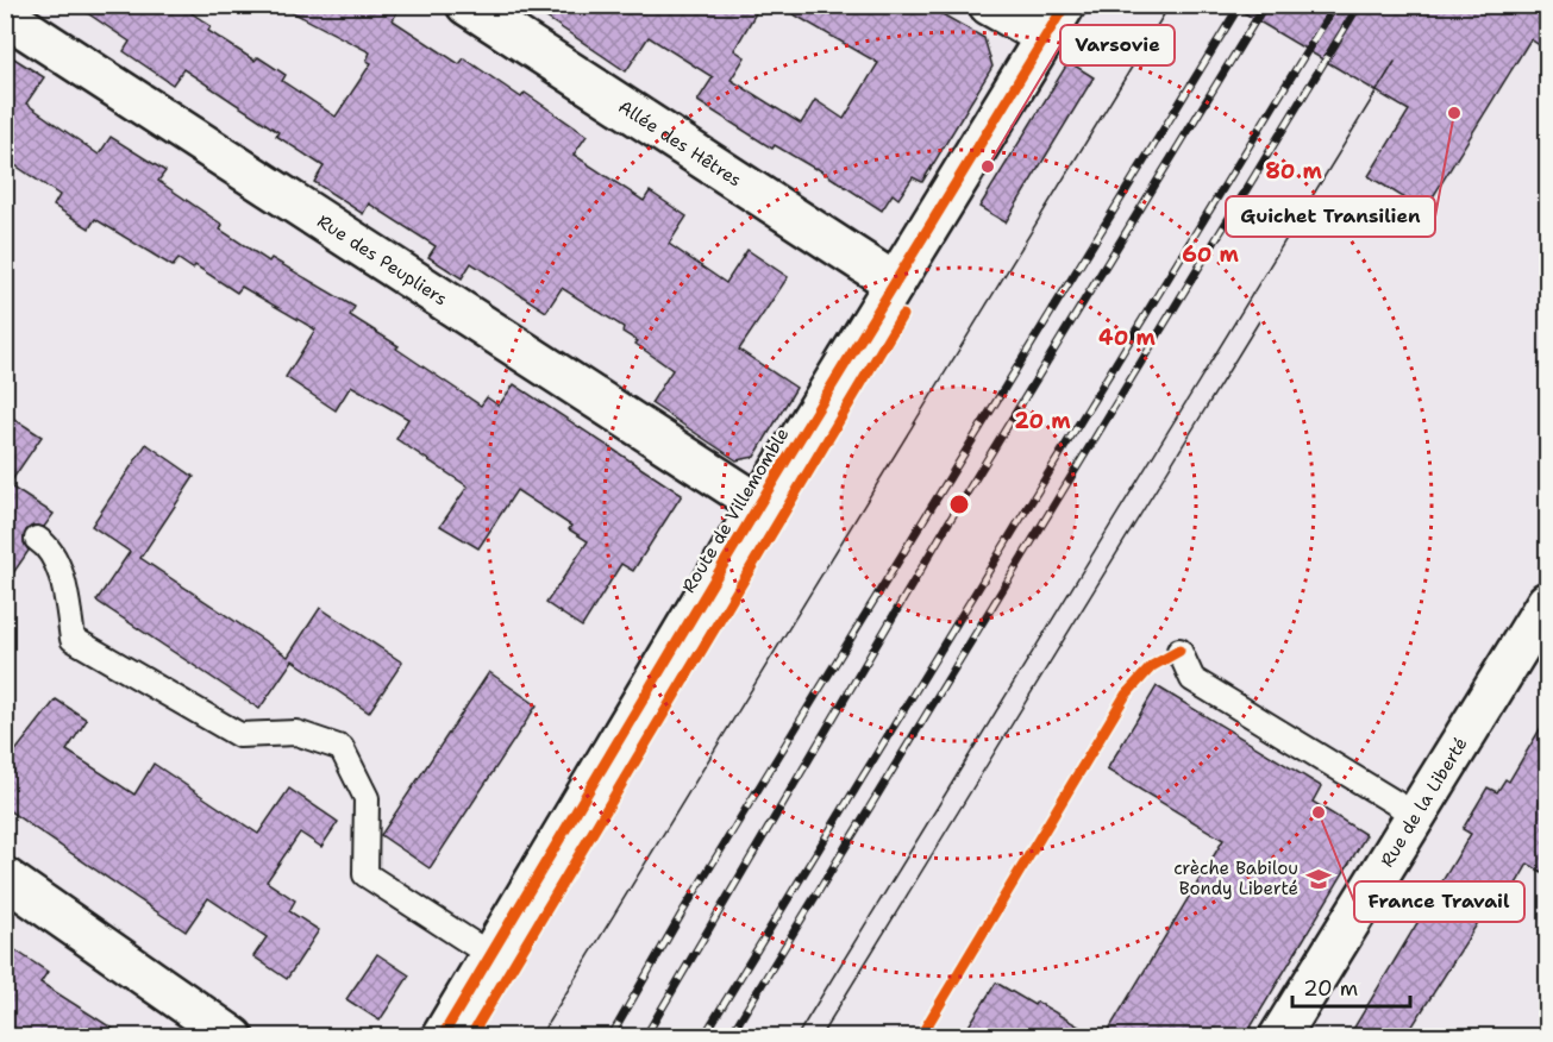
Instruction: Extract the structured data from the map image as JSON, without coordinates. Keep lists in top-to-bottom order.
{
  "streets": {
    "street": [
      "Allée des Hêtres",
      "Rue des Peupliers",
      "Route de Villemomble",
      "Rue de la Liberté"
    ]
  },
  "crossings": [
    ["Allée des Hêtres", "Route de Villemomble"],
    ["Rue des Peupliers", "Route de Villemomble"]
  ],
  "places": {
    "other": ["Guichet Transilien", "Varsovie", "France Travail"],
    "school or university": ["crèche Babilou Bondy Liberté"]
  },
  "scale_bar": "20 m",
  "rings": [
    "80 m",
    "60 m",
    "40 m",
    "20 m"
  ]
}
